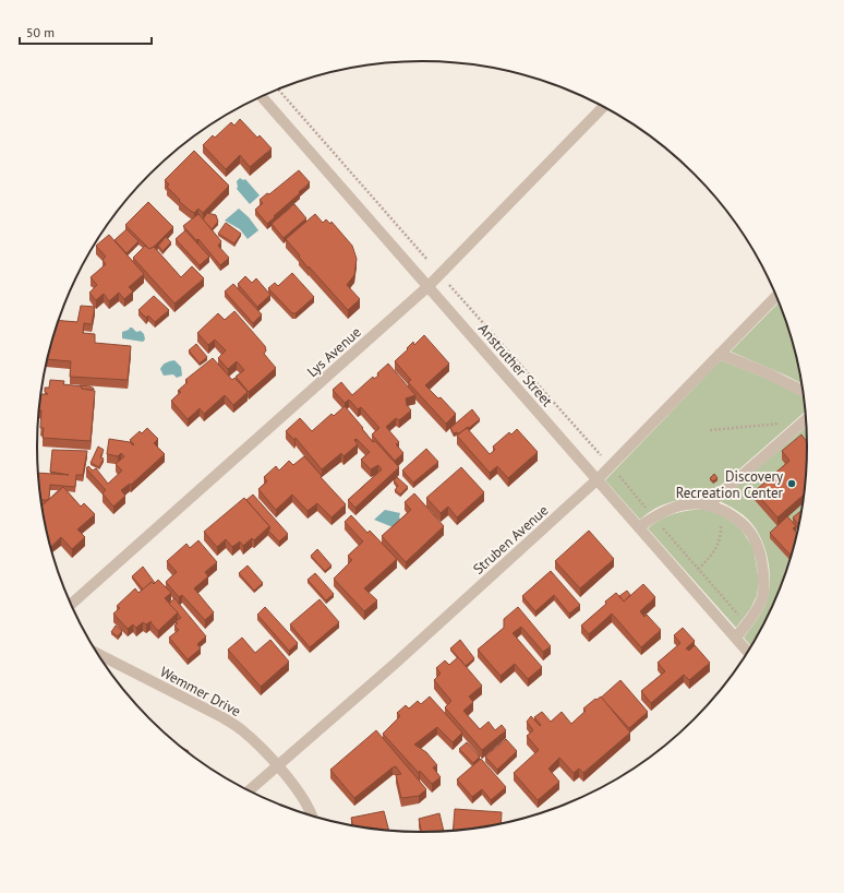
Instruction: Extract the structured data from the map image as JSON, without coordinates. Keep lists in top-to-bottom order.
{
  "streets": {
    "street": [
      "Lys Avenue",
      "Anstruther Street",
      "Struben Avenue",
      "Wemmer Drive"
    ]
  },
  "crossings": [
    ["Lys Avenue", "Anstruther Street"],
    ["Anstruther Street", "Struben Avenue"],
    ["Struben Avenue", "Wemmer Drive"]
  ],
  "places": ["Discovery Recreation Center"],
  "scale_bar": "50 m"
}
